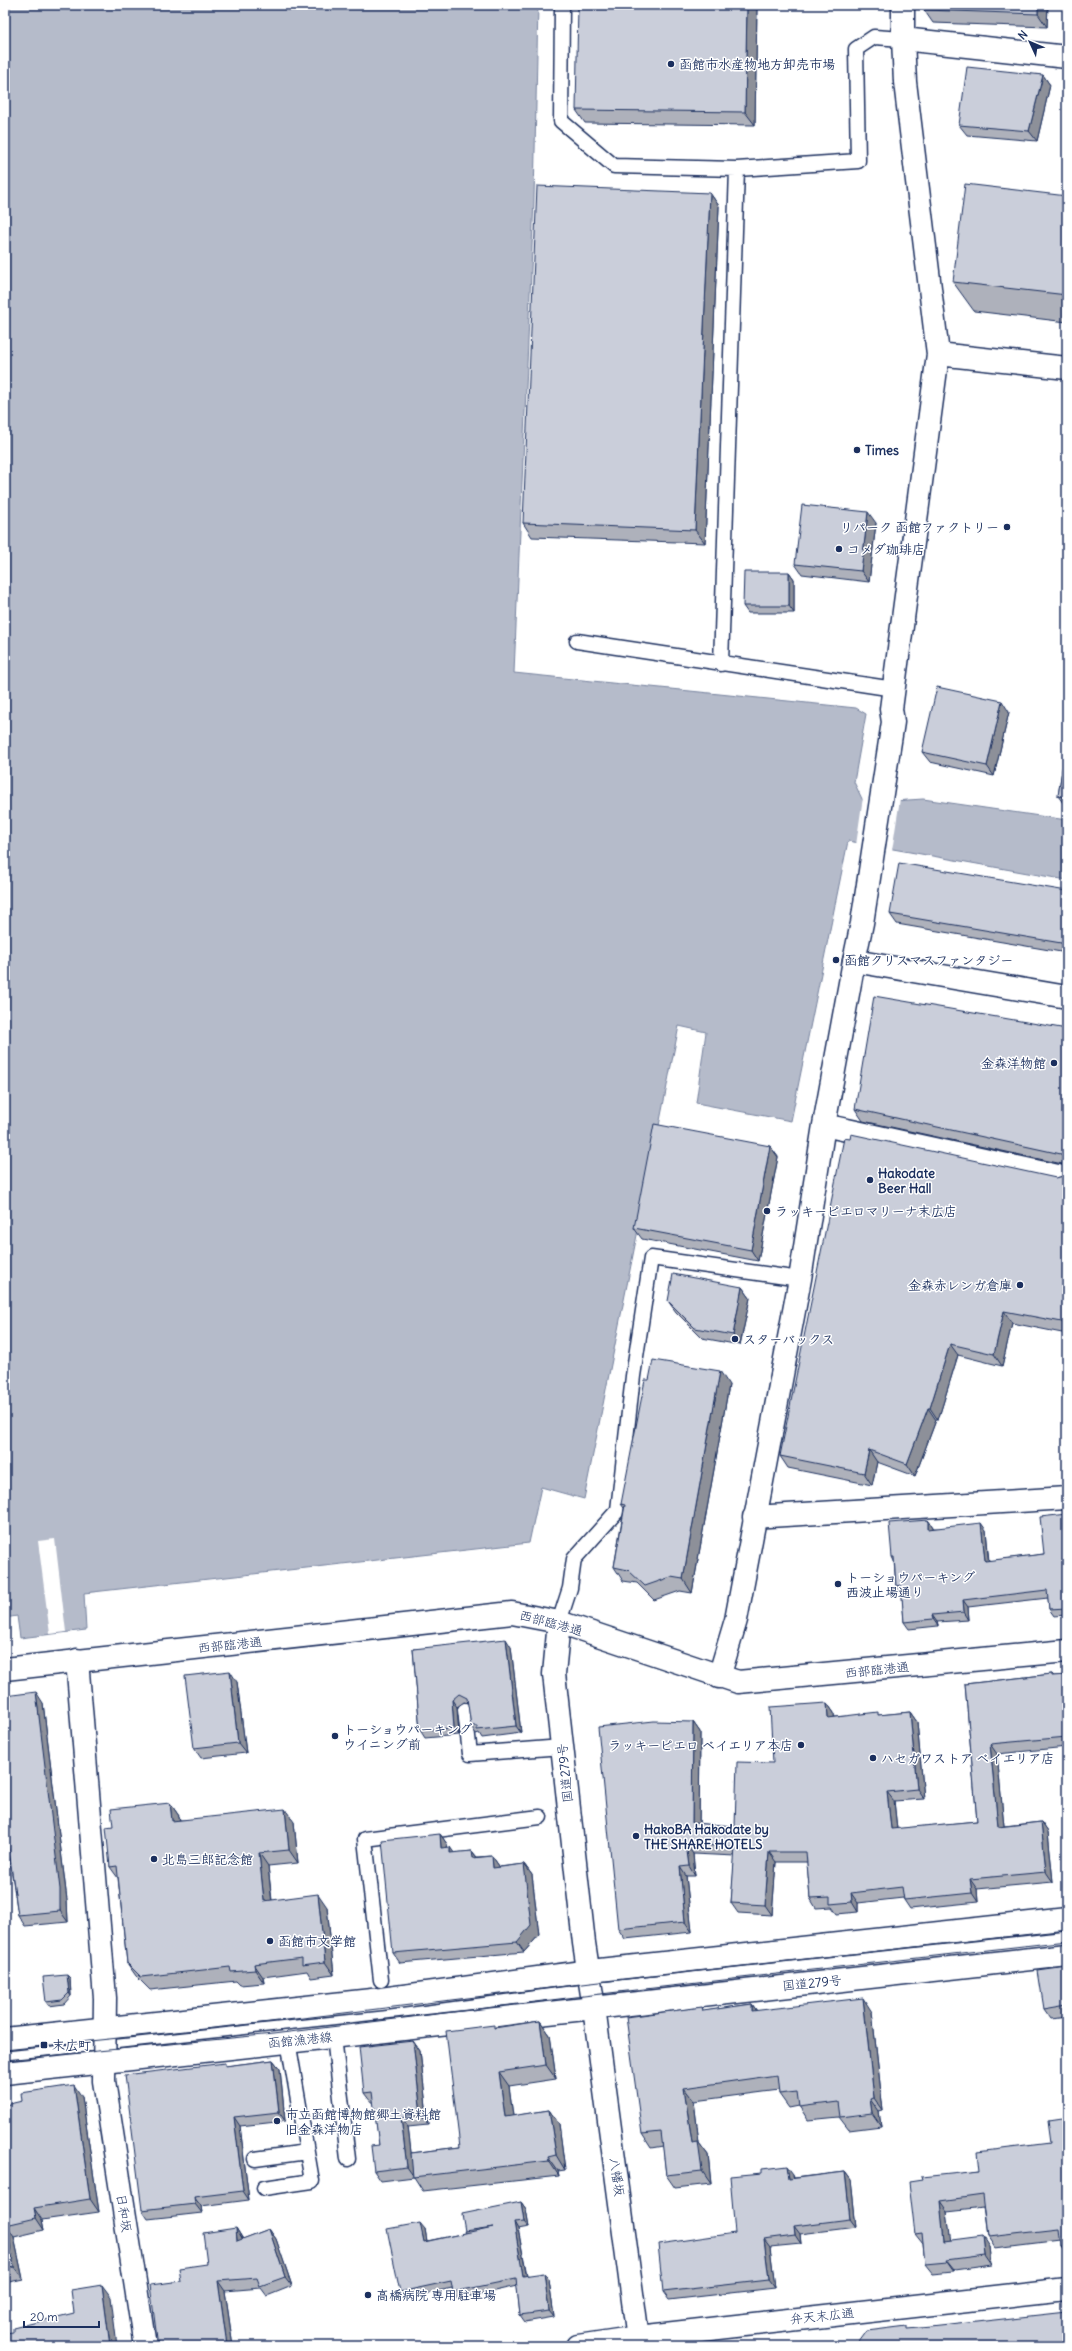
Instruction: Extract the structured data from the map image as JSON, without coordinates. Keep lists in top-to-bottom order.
{
  "streets": {
    "main road": [
      "西部臨港通",
      "国道279号",
      "函館漁港線",
      "八幡坂",
      "日和坂",
      "弁天末広通"
    ]
  },
  "crossings": [
    ["西部臨港通", "国道279号"],
    ["西部臨港通", "日和坂"],
    ["国道279号", "函館漁港線"],
    ["国道279号", "八幡坂"],
    ["函館漁港線", "八幡坂"],
    ["函館漁港線", "日和坂"],
    ["八幡坂", "弁天末広通"]
  ],
  "places": {
    "other": [
      "函館市水産物地方卸売市場",
      "Times",
      "リパーク 函館ファクトリー",
      "コメダ珈琲店",
      "函館クリスマスファンタジー",
      "金森洋物館",
      "Hakodate Beer Hall",
      "ラッキーピエロマリーナ末広店",
      "金森赤レンガ倉庫",
      "スターバックス",
      "トーショウパーキング 西波止場通り",
      "トーショウパーキング ウイニング前",
      "ラッキーピエロ ベイエリア本店",
      "ハセガワストア べイエリア店",
      "HakoBA Hakodate by THE SHARE HOTELS",
      "北島三郎記念館",
      "函館市文学館",
      "市立函館博物館郷土資料館 旧金森洋物店",
      "高橋病院 専用駐車場"
    ],
    "transit": ["末広町"]
  },
  "scale_bar": "20 m",
  "north": "top left"
}
